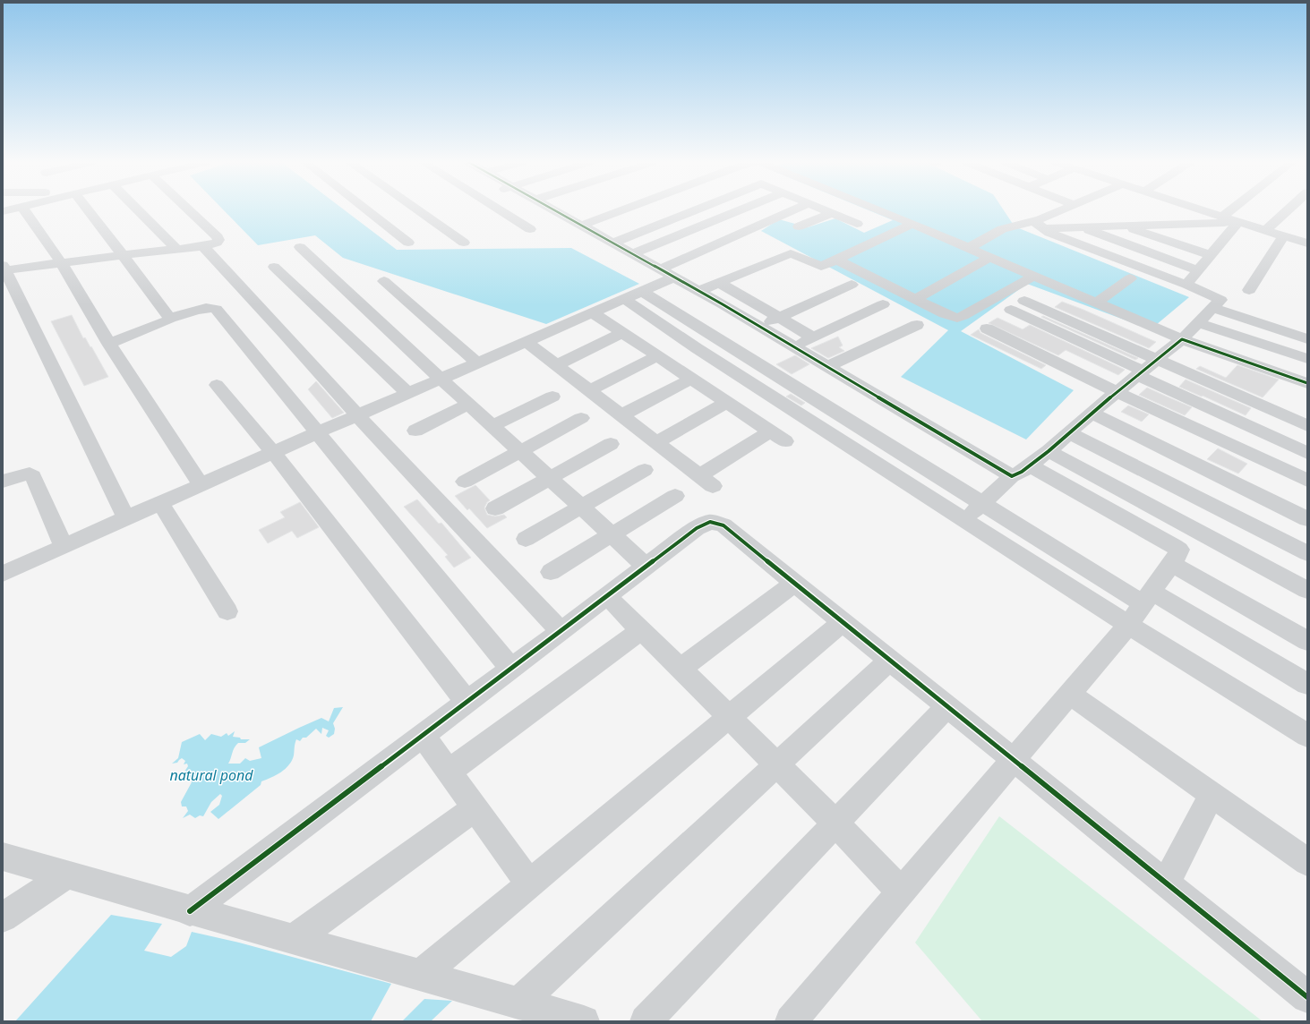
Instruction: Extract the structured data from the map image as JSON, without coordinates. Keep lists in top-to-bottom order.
{
  "water": ["natural pond"]
}
